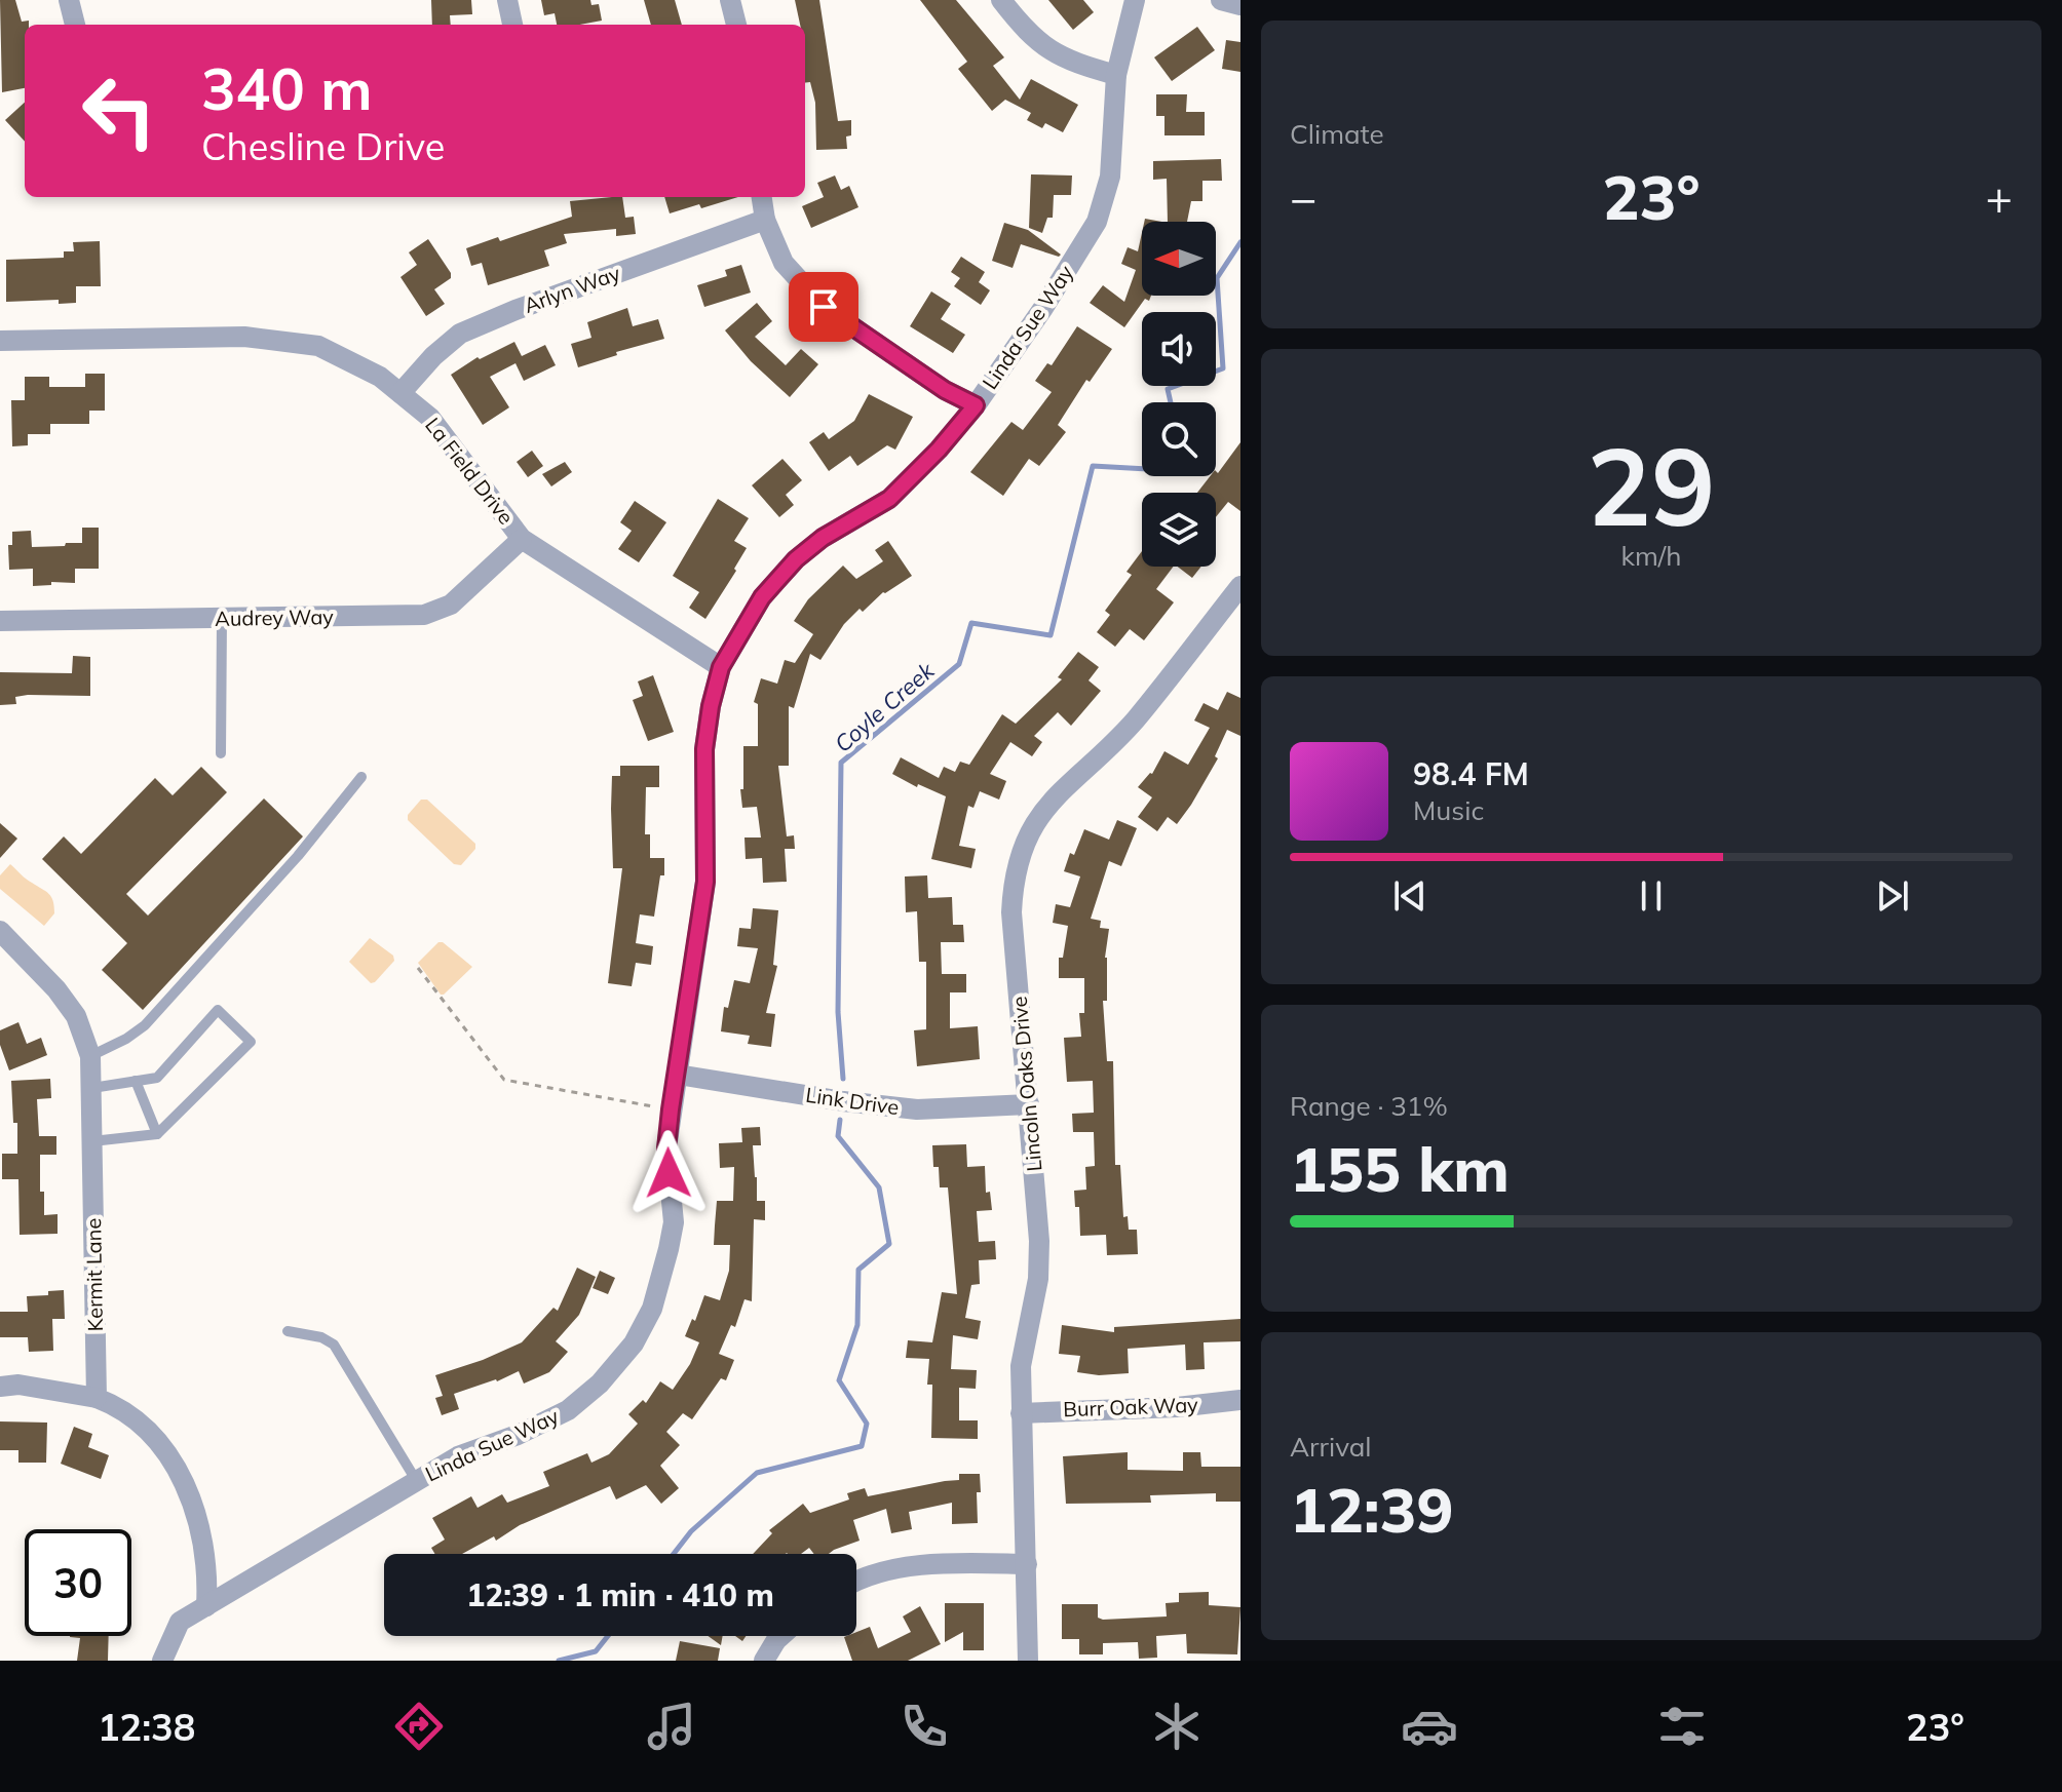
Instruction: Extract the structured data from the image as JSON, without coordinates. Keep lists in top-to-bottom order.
{
  "streets": {
    "street": [
      "Arlyn Way",
      "Linda Sue Way",
      "La Field Drive",
      "Audrey Way",
      "Lincoln Oaks Drive",
      "Link Drive",
      "Kermit Lane",
      "Burr Oak Way"
    ]
  },
  "crossings": [
    ["Arlyn Way", "La Field Drive"],
    ["Linda Sue Way", "La Field Drive"],
    ["Linda Sue Way", "Link Drive"],
    ["La Field Drive", "Audrey Way"],
    ["Lincoln Oaks Drive", "Link Drive"],
    ["Lincoln Oaks Drive", "Burr Oak Way"]
  ],
  "water": ["Coyle Creek"],
  "north": "left",
  "page": {
    "tile": [
      "Climate",
      ["29", "km/h"],
      ["Range · 31%", "155 km"],
      ["Arrival", "12:39"]
    ],
    "turn": ["340 m", "Chesline Drive"],
    "heat": ["−", "23°", "+"],
    "song": ["98.4 FM", "Music"],
    "limit": "30",
    "trip": "12:39 · 1 min · 410 m",
    "tabs": ["12:38", "23°"]
  }
}
